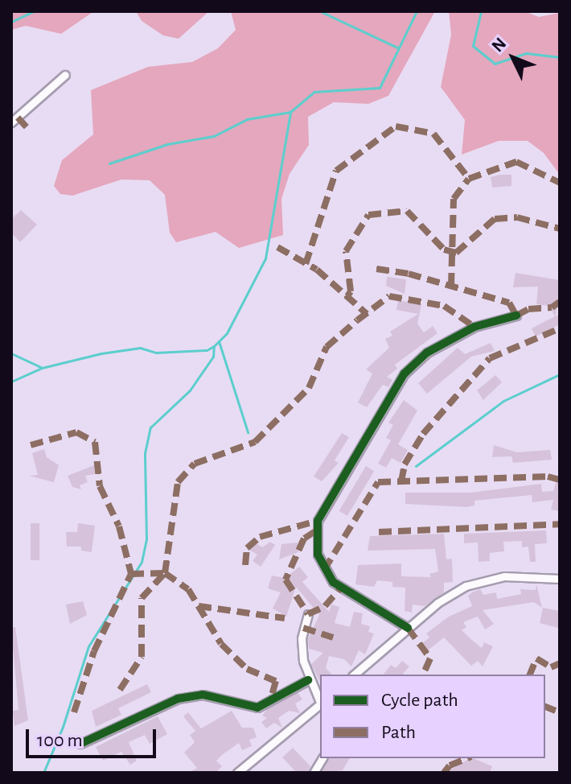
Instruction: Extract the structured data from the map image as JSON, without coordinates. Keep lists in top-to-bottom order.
{
  "legend": ["Cycle path", "Path"],
  "scale_bar": "100 m",
  "north": "top left"
}
